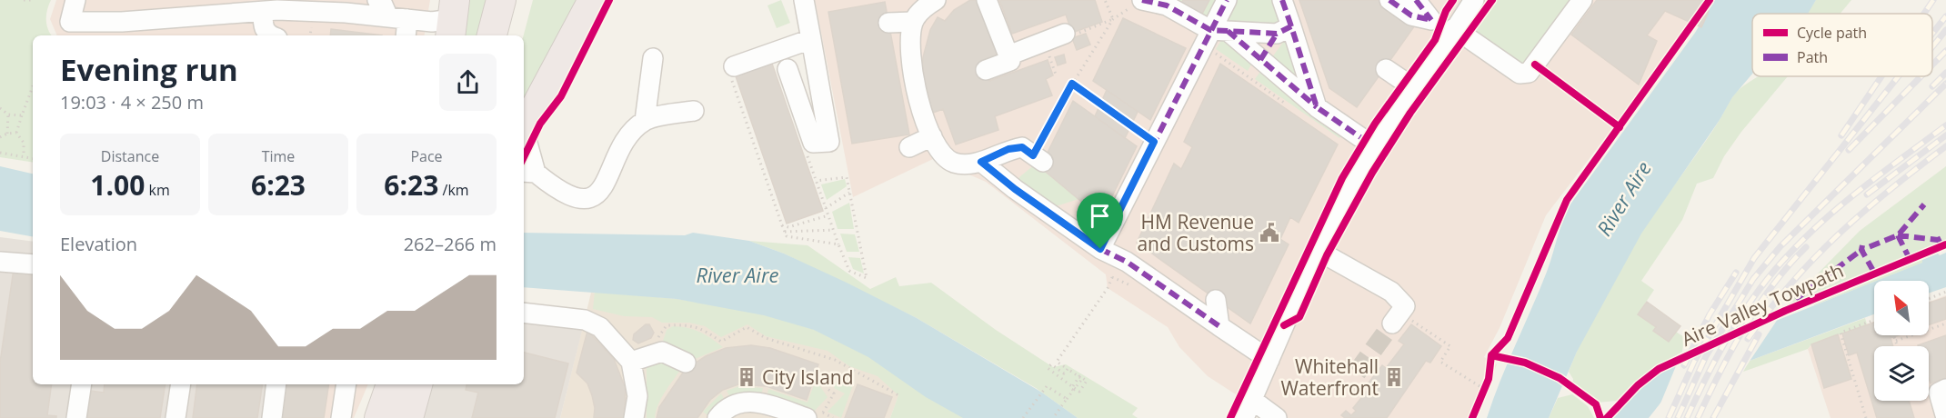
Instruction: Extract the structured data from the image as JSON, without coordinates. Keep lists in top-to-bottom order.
{
  "streets": {
    "cycle path": ["Aire Valley Towpath"]
  },
  "water": ["River Aire"],
  "places": {
    "public building": ["HM Revenue and Customs"],
    "building": ["City Island", "Whitehall Waterfront"]
  },
  "legend": ["Cycle path", "Path"],
  "north": "top left",
  "page": {
    "heading": ["Evening run", "19:03 · 4 × 250 m"],
    "stats": [
      ["Distance", "1.00 km"],
      ["Time", "6:23"],
      ["Pace", "6:23 /km"]
    ],
    "chart": ["Elevation", "262–266 m"]
  }
}
